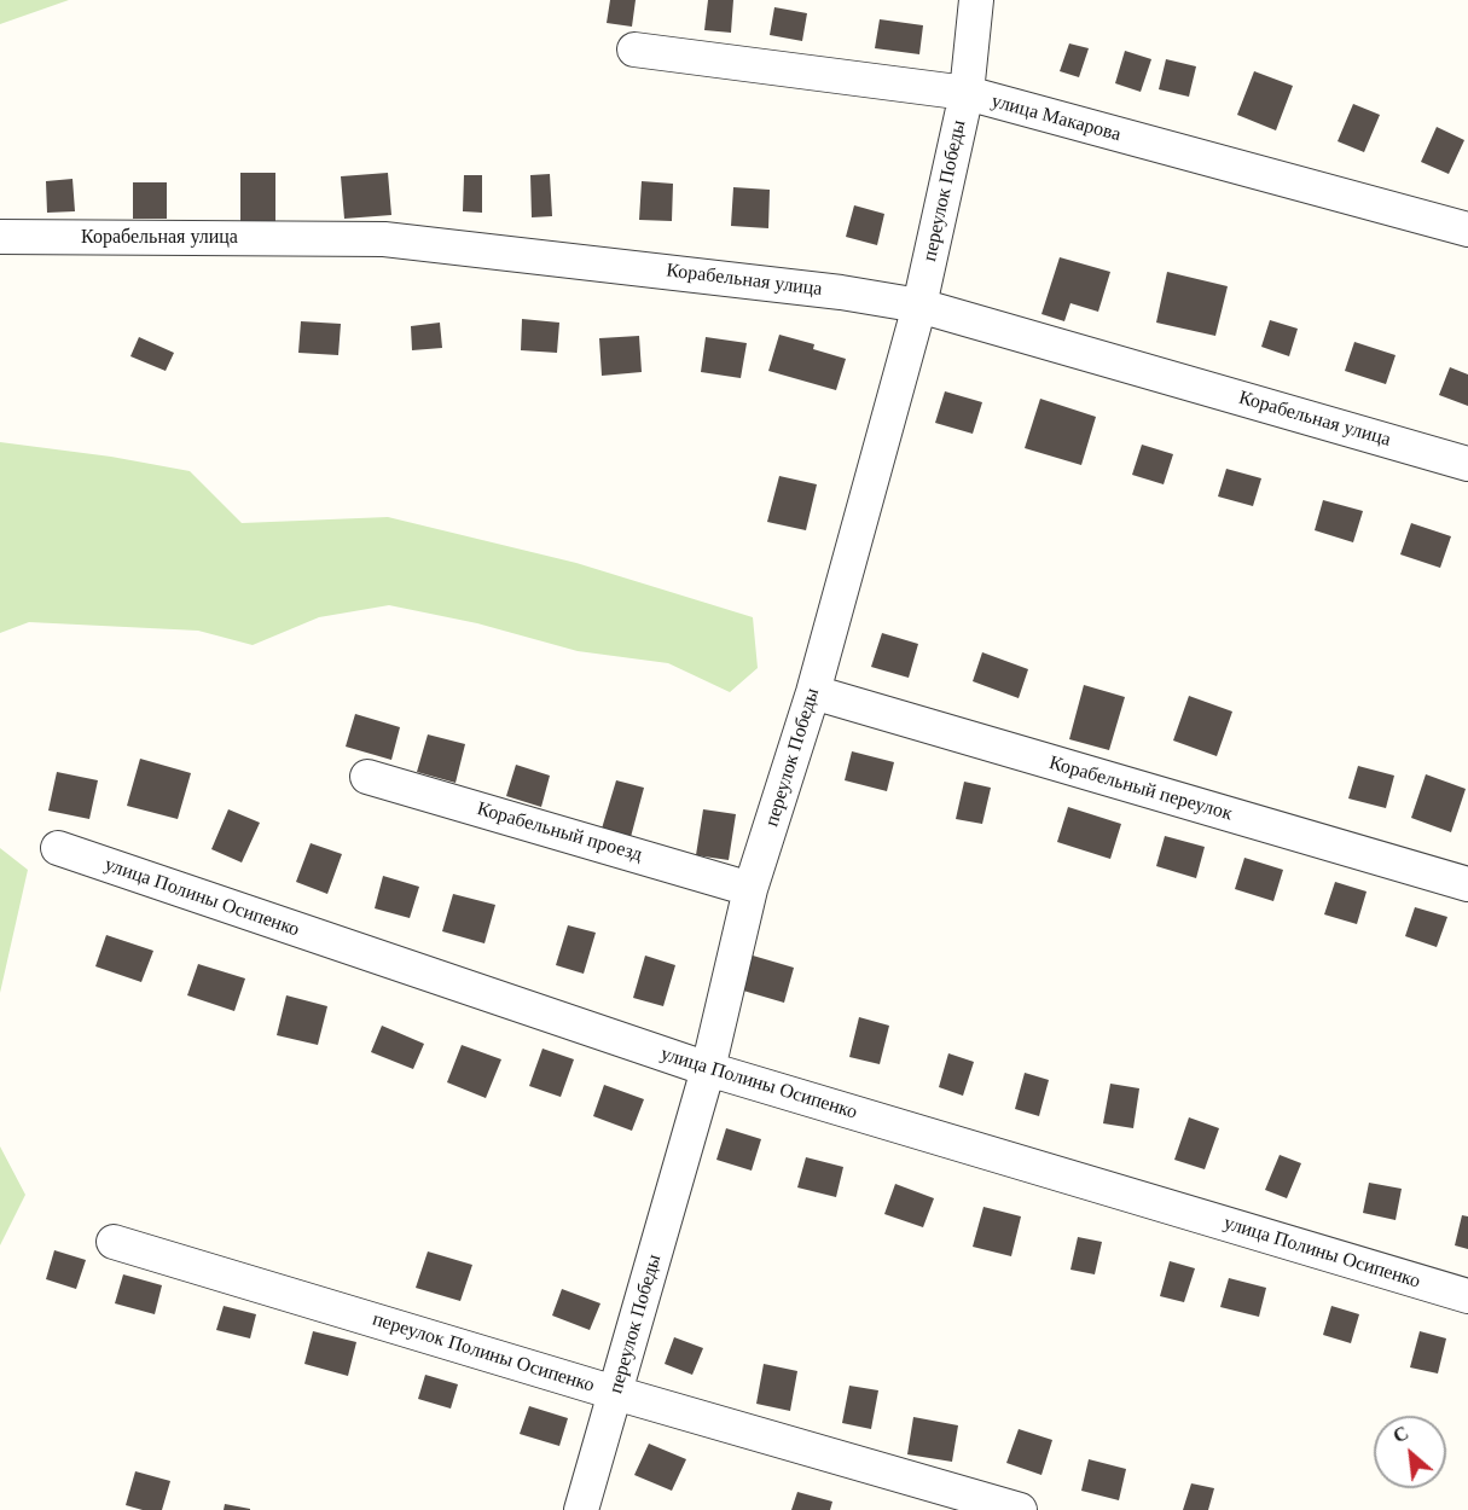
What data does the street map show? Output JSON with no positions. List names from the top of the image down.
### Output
{
  "streets": {
    "street": [
      "улица Макарова",
      "переулок Победы",
      "Корабельная улица",
      "Корабельный переулок",
      "Корабельный проезд",
      "улица Полины Осипенко",
      "переулок Полины Осипенко"
    ]
  },
  "crossings": [
    ["улица Макарова", "переулок Победы"],
    ["переулок Победы", "Корабельная улица"],
    ["переулок Победы", "Корабельный переулок"],
    ["переулок Победы", "Корабельный проезд"],
    ["переулок Победы", "улица Полины Осипенко"],
    ["переулок Победы", "переулок Полины Осипенко"]
  ],
  "north": "top left"
}
